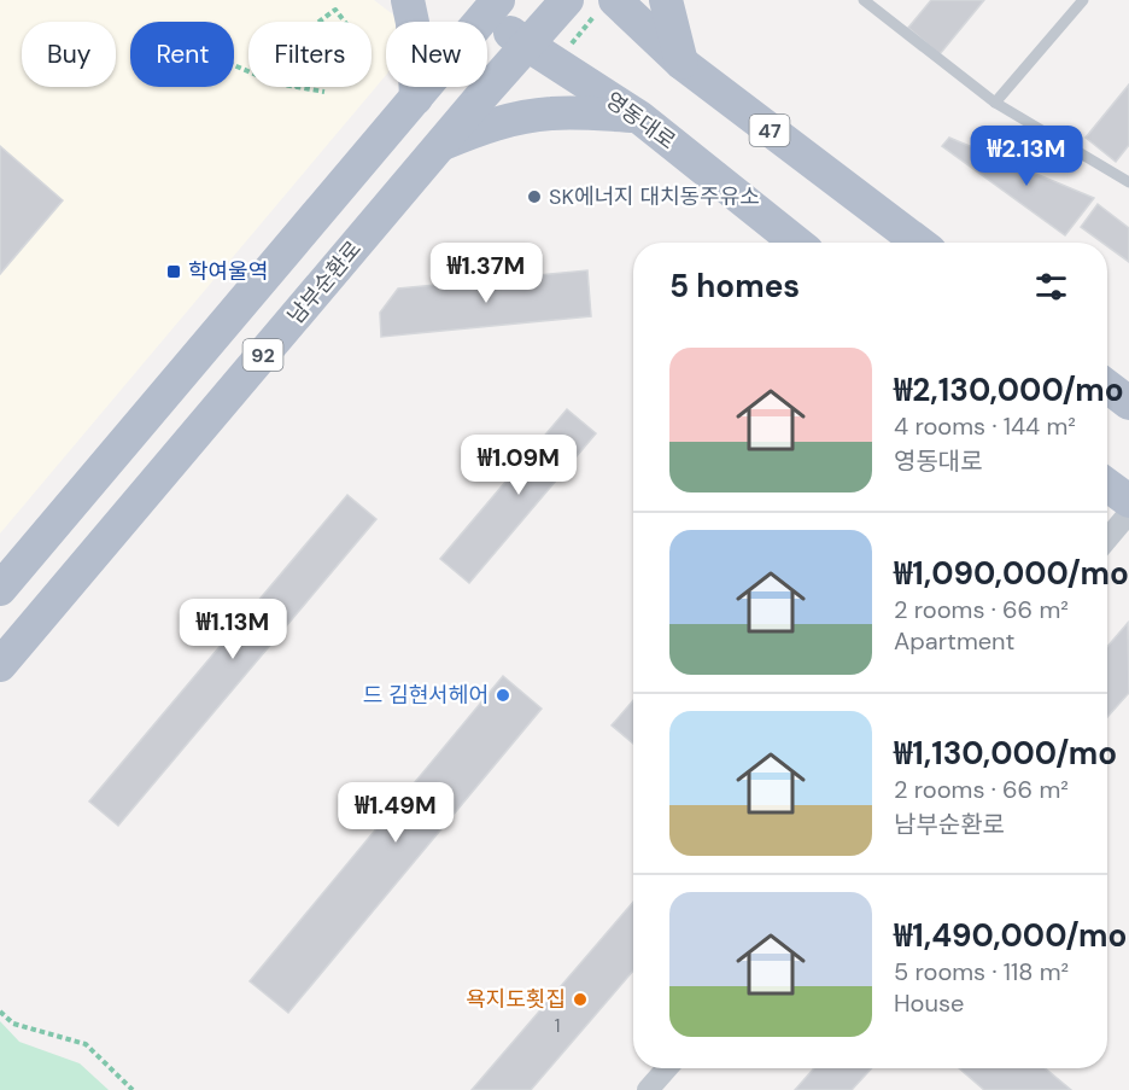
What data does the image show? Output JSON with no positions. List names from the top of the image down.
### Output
{
  "streets": {
    "main road": [
      "영동대로",
      "47",
      "남부순환로",
      "92"
    ]
  },
  "crossings": [
    ["영동대로", "남부순환로"],
    ["영동대로", "92"]
  ],
  "places": {
    "other": ["SK에너지 대치동주유소", "드 김현서헤어", "욕지도횟집"],
    "transit": ["학여울역"]
  },
  "house_numbers": ["1"],
  "page": {
    "chip": [
      "Buy",
      "Rent",
      "Filters",
      "New"
    ],
    "price": [
      "₩2.13M",
      "₩1.37M",
      "₩1.09M",
      "₩1.13M",
      "₩1.49M"
    ],
    "heading": "5 homes",
    "list": [
      {
        "name": "₩2,130,000/mo",
        "note": "4 rooms · 144 m² · 영동대로"
      },
      {
        "name": "₩1,090,000/mo",
        "note": "2 rooms · 66 m² · Apartment"
      },
      {
        "name": "₩1,130,000/mo",
        "note": "2 rooms · 66 m² · 남부순환로"
      },
      {
        "name": "₩1,490,000/mo",
        "note": "5 rooms · 118 m² · House"
      }
    ]
  }
}
